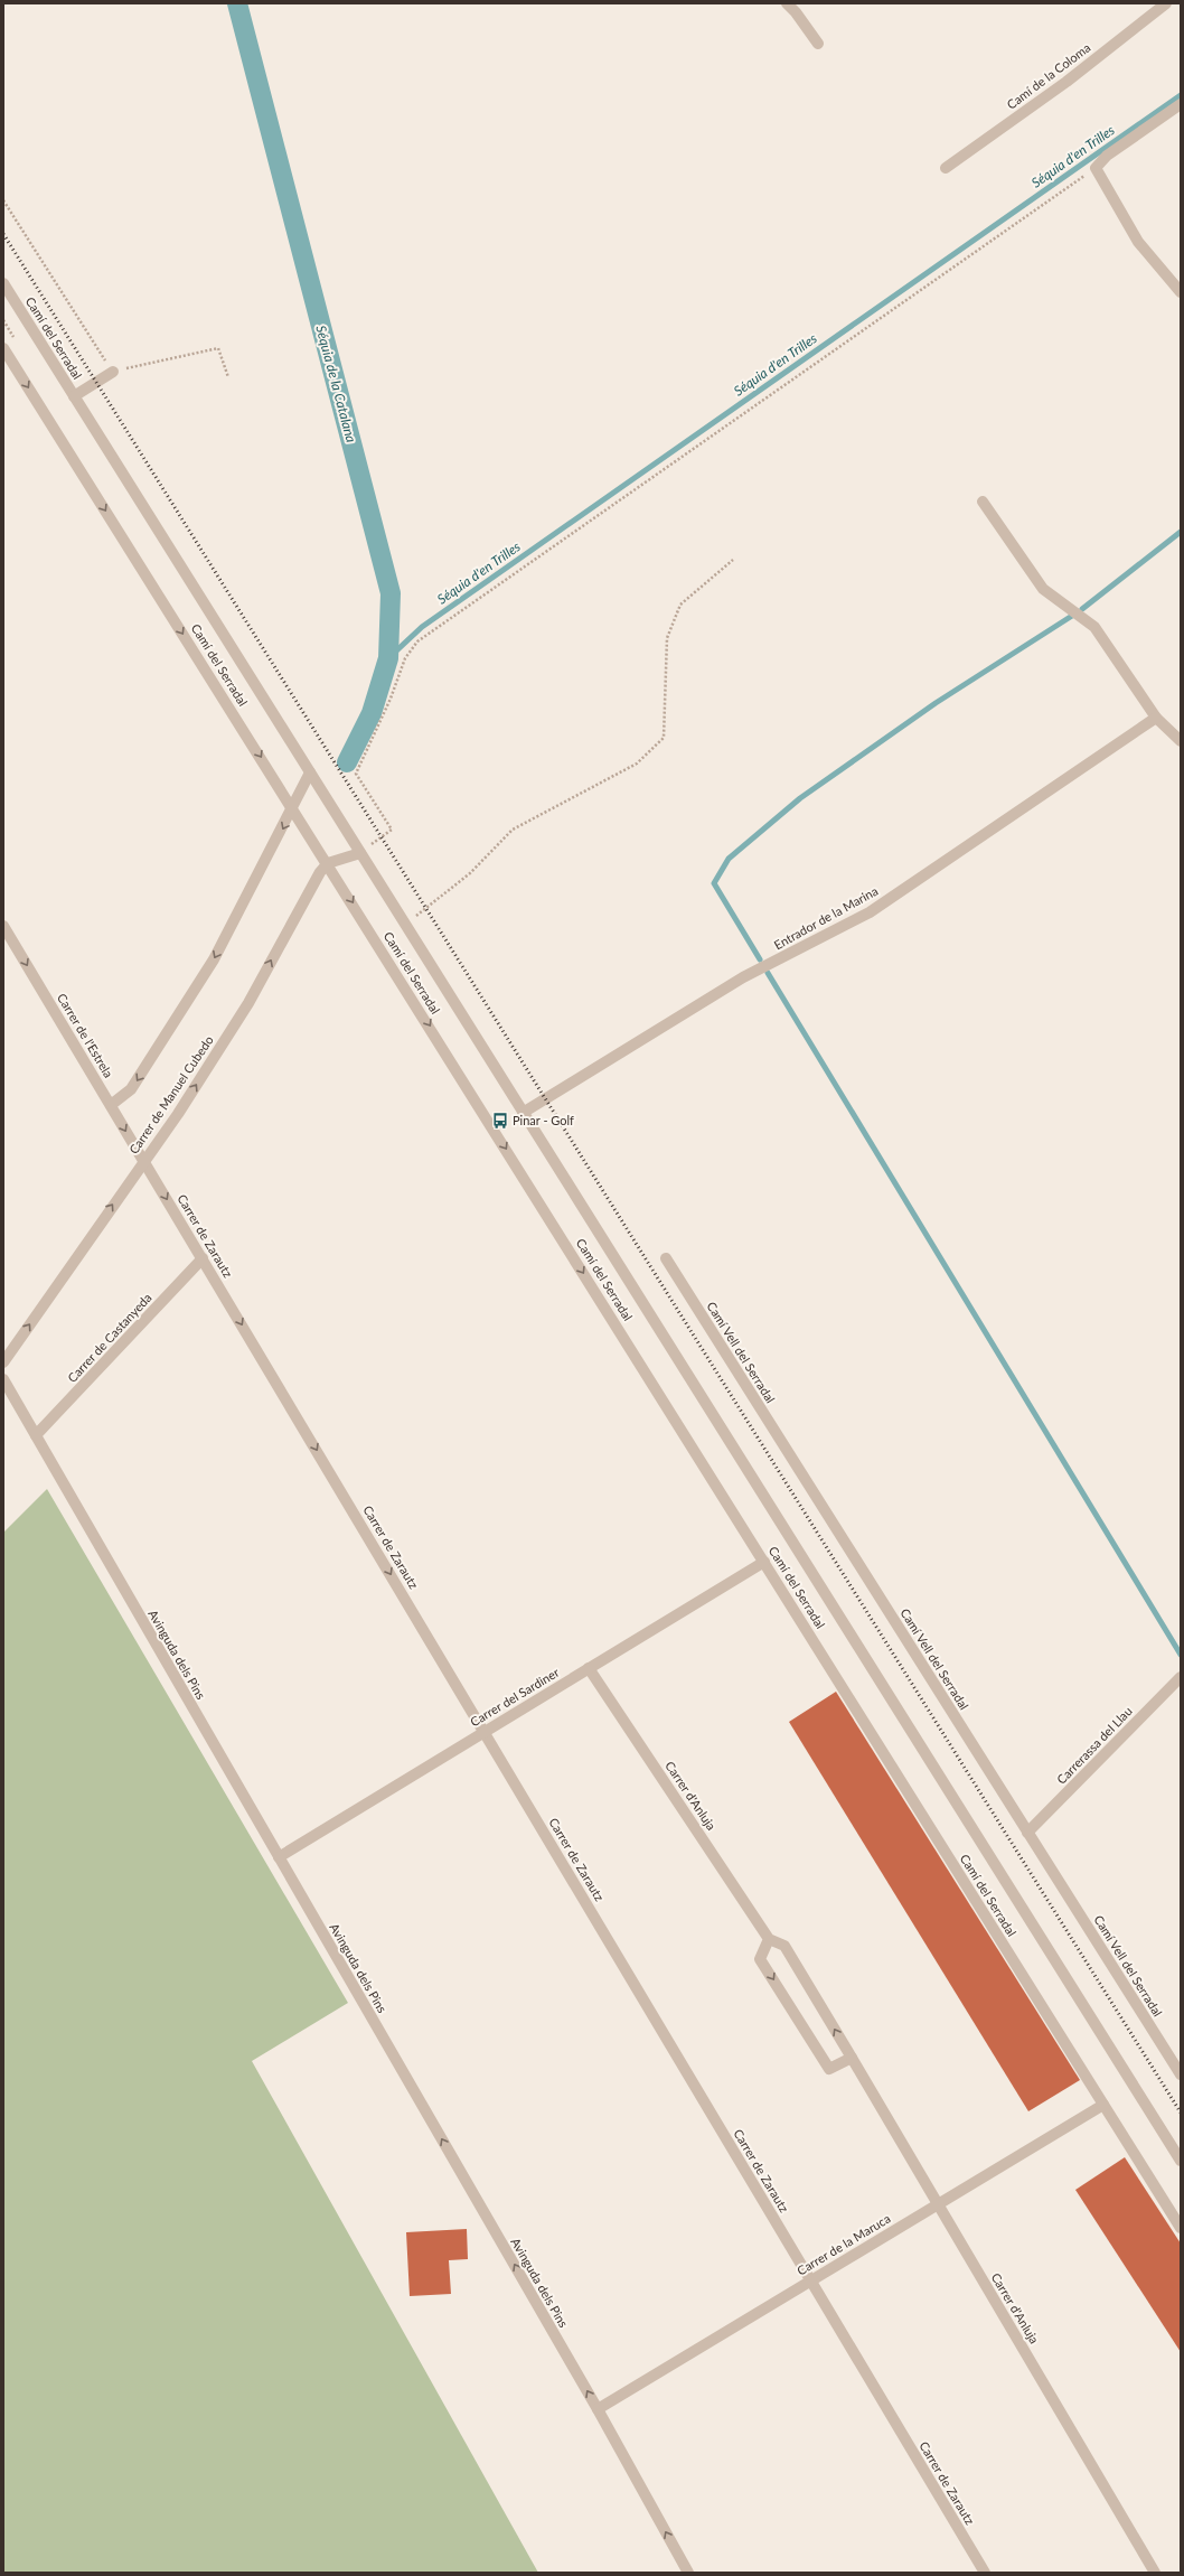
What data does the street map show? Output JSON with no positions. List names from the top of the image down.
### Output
{
  "streets": {
    "street": [
      "Camí de la Coloma",
      "Camí del Serradal",
      "Entrador de la Marina",
      "Carrer de l'Estrela",
      "Carrer de Manuel Cubedo",
      "Carrer de Zarautz",
      "Carrer de Castanyeda",
      "Camí Vell del Serradal",
      "Avinguda dels Pins",
      "Carrer del Sardiner",
      "Carrerassa del Llau",
      "Carrer d'Anluja",
      "Carrer de la Maruca"
    ]
  },
  "crossings": [
    ["Camí del Serradal", "Entrador de la Marina"],
    ["Camí del Serradal", "Carrer de Manuel Cubedo"],
    ["Camí del Serradal", "Carrer del Sardiner"],
    ["Camí del Serradal", "Carrer de la Maruca"],
    ["Carrer de l'Estrela", "Carrer de Manuel Cubedo"],
    ["Carrer de l'Estrela", "Carrer de Zarautz"],
    ["Carrer de Manuel Cubedo", "Carrer de Zarautz"],
    ["Carrer de Zarautz", "Carrer de Castanyeda"],
    ["Carrer de Zarautz", "Carrer del Sardiner"],
    ["Carrer de Zarautz", "Carrer de la Maruca"],
    ["Carrer de Castanyeda", "Avinguda dels Pins"],
    ["Camí Vell del Serradal", "Carrerassa del Llau"],
    ["Avinguda dels Pins", "Carrer del Sardiner"],
    ["Avinguda dels Pins", "Carrer de la Maruca"],
    ["Carrer del Sardiner", "Carrer d'Anluja"],
    ["Carrer d'Anluja", "Carrer de la Maruca"]
  ],
  "one_way": ["Carrer de l'Estrela", "Carrer de Zarautz", "Avinguda dels Pins"],
  "water": ["Séquia d'en Trilles", "Séquia de la Catalana"],
  "places": {
    "bus stop": ["Pinar - Golf"]
  }
}
